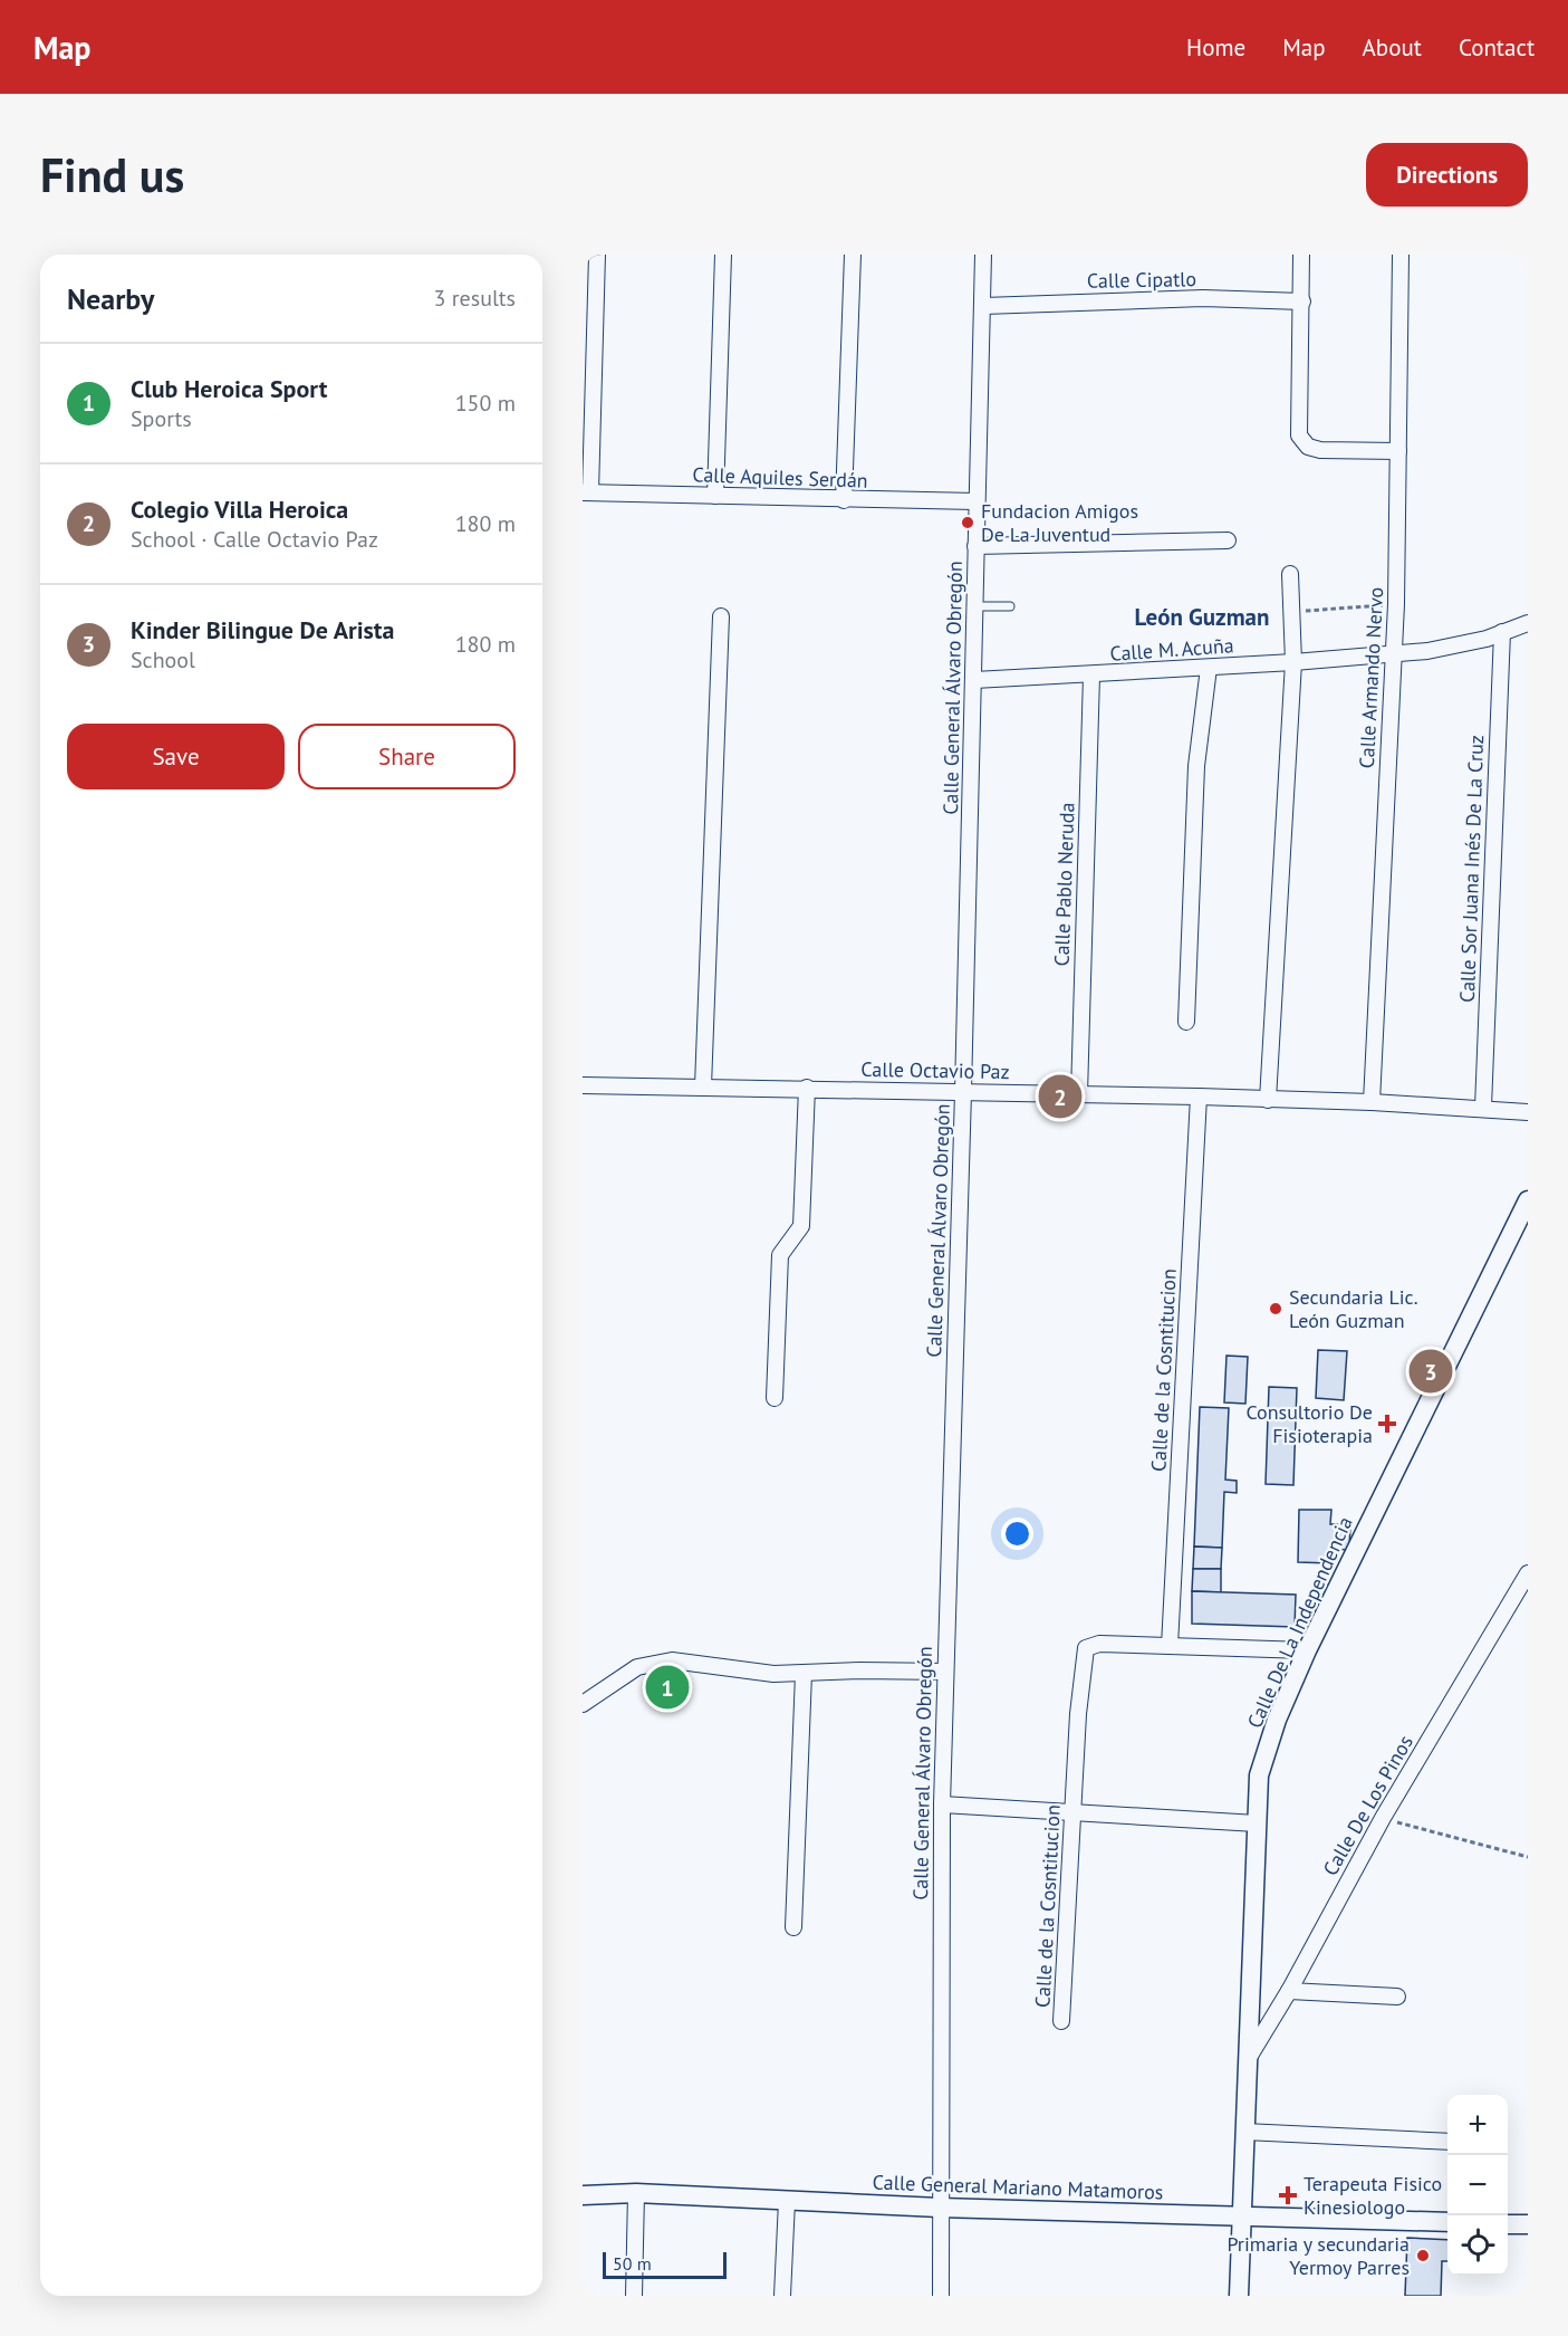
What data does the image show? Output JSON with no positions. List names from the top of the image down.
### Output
{
  "streets": {
    "street": [
      "Calle Cipatlo",
      "Calle Aquiles Serdán",
      "Calle M. Acuña",
      "Calle Armando Nervo",
      "Calle General Álvaro Obregón",
      "Calle Sor Juana Inés De La Cruz",
      "Calle Pablo Neruda",
      "Calle Octavio Paz",
      "Calle de la Cosntitucion",
      "Calle De La Independencia",
      "Calle De Los Pinos",
      "Calle General Mariano Matamoros"
    ]
  },
  "crossings": [
    ["Calle Cipatlo", "Calle General Álvaro Obregón"],
    ["Calle Aquiles Serdán", "Calle General Álvaro Obregón"],
    ["Calle M. Acuña", "Calle Armando Nervo"],
    ["Calle M. Acuña", "Calle General Álvaro Obregón"],
    ["Calle M. Acuña", "Calle Sor Juana Inés De La Cruz"],
    ["Calle M. Acuña", "Calle Pablo Neruda"],
    ["Calle Armando Nervo", "Calle Octavio Paz"],
    ["Calle General Álvaro Obregón", "Calle Octavio Paz"],
    ["Calle General Álvaro Obregón", "Calle General Mariano Matamoros"],
    ["Calle Sor Juana Inés De La Cruz", "Calle Octavio Paz"],
    ["Calle Pablo Neruda", "Calle Octavio Paz"],
    ["Calle Octavio Paz", "Calle de la Cosntitucion"],
    ["Calle De La Independencia", "Calle De Los Pinos"],
    ["Calle De La Independencia", "Calle General Mariano Matamoros"]
  ],
  "districts": ["León Guzman"],
  "places": {
    "other": ["Fundacion Amigos De La Juventud", "Secundaria Lic. León Guzman", "Primaria y secundaria Yermoy Parres"],
    "health": ["Consultorio De Fisioterapia", "Terapeuta Fisico Kinesiologo"]
  },
  "scale_bar": "50 m",
  "page": {
    "header": "Map",
    "nav": [
      "Home",
      "Map",
      "About",
      "Contact"
    ],
    "buttons": [
      "Directions",
      ["Save", "Share"]
    ],
    "title": "Find us",
    "heading": ["Nearby", "3 results"],
    "list": [
      {
        "mark": "1",
        "name": "Club Heroica Sport",
        "note": "Sports",
        "value": "150 m"
      },
      {
        "mark": "2",
        "name": "Colegio Villa Heroica",
        "note": "School · Calle Octavio Paz",
        "value": "180 m"
      },
      {
        "mark": "3",
        "name": "Kinder Bilingue De Arista",
        "note": "School",
        "value": "180 m"
      }
    ],
    "pins": ["2", "3", "1"],
    "map_buttons": ["+", "−"],
    "scale": "50 m"
  }
}
